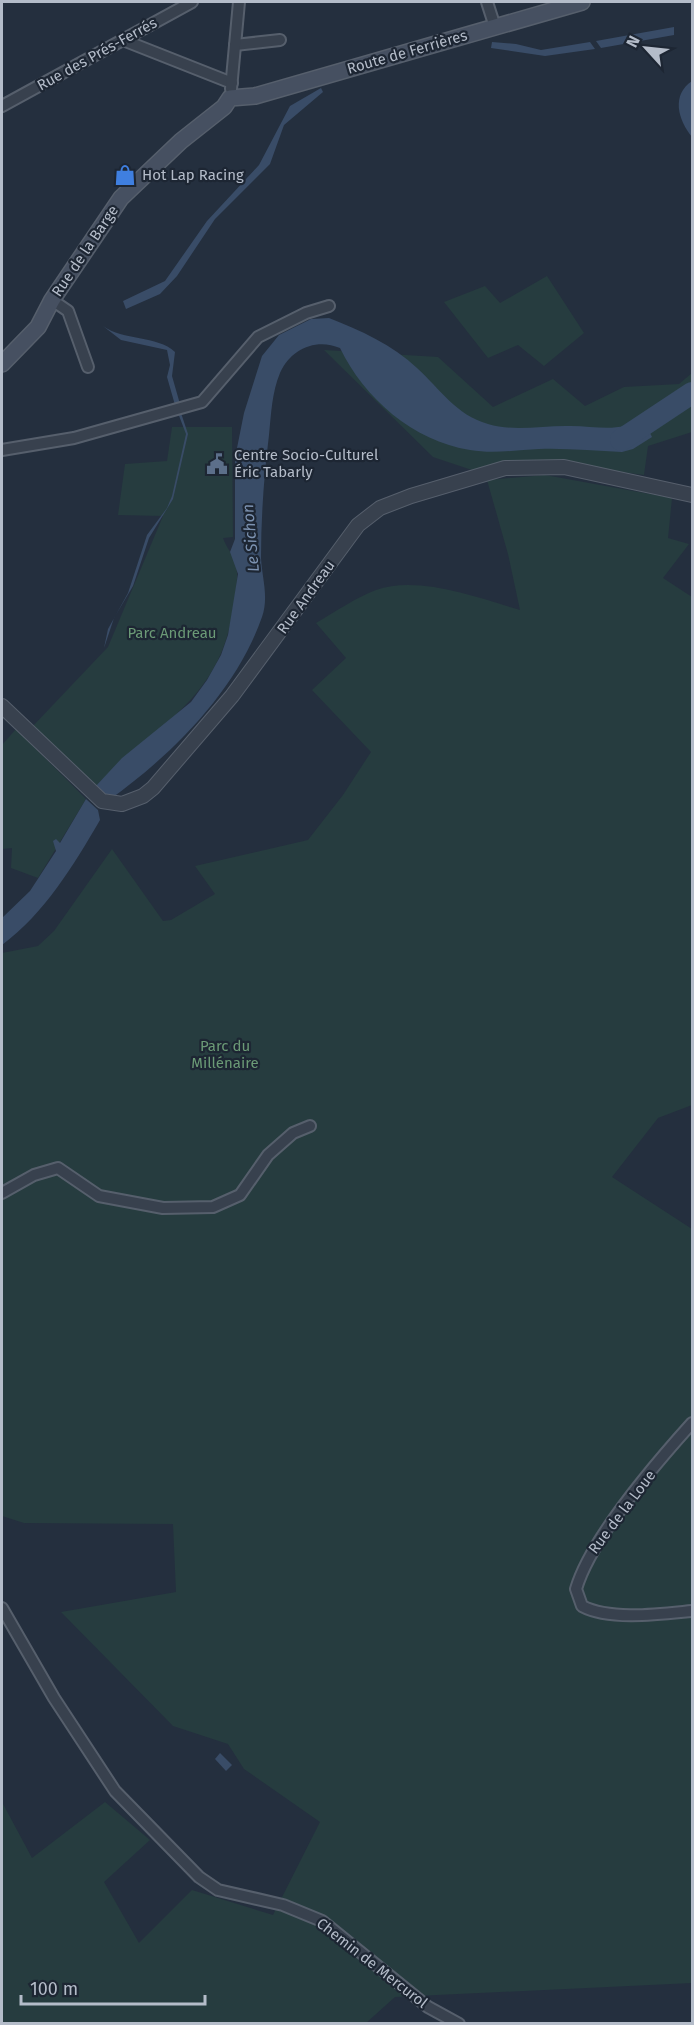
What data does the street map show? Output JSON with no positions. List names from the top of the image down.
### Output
{
  "streets": {
    "main road": ["Route de Ferrières", "Rue de la Barge"],
    "street": [
      "Rue des Prés-Ferrés",
      "Rue Andreau",
      "Rue de la Loue",
      "Chemin de Mercurol"
    ]
  },
  "crossings": [
    ["Route de Ferrières", "Rue de la Barge"]
  ],
  "water": ["Le Sichon"],
  "parks": ["Parc Andreau", "Parc du Millénaire"],
  "places": {
    "shop": ["Hot Lap Racing"],
    "public building": ["Centre Socio-Culturel Éric Tabarly"]
  },
  "scale_bar": "100 m",
  "north": "top left"
}
